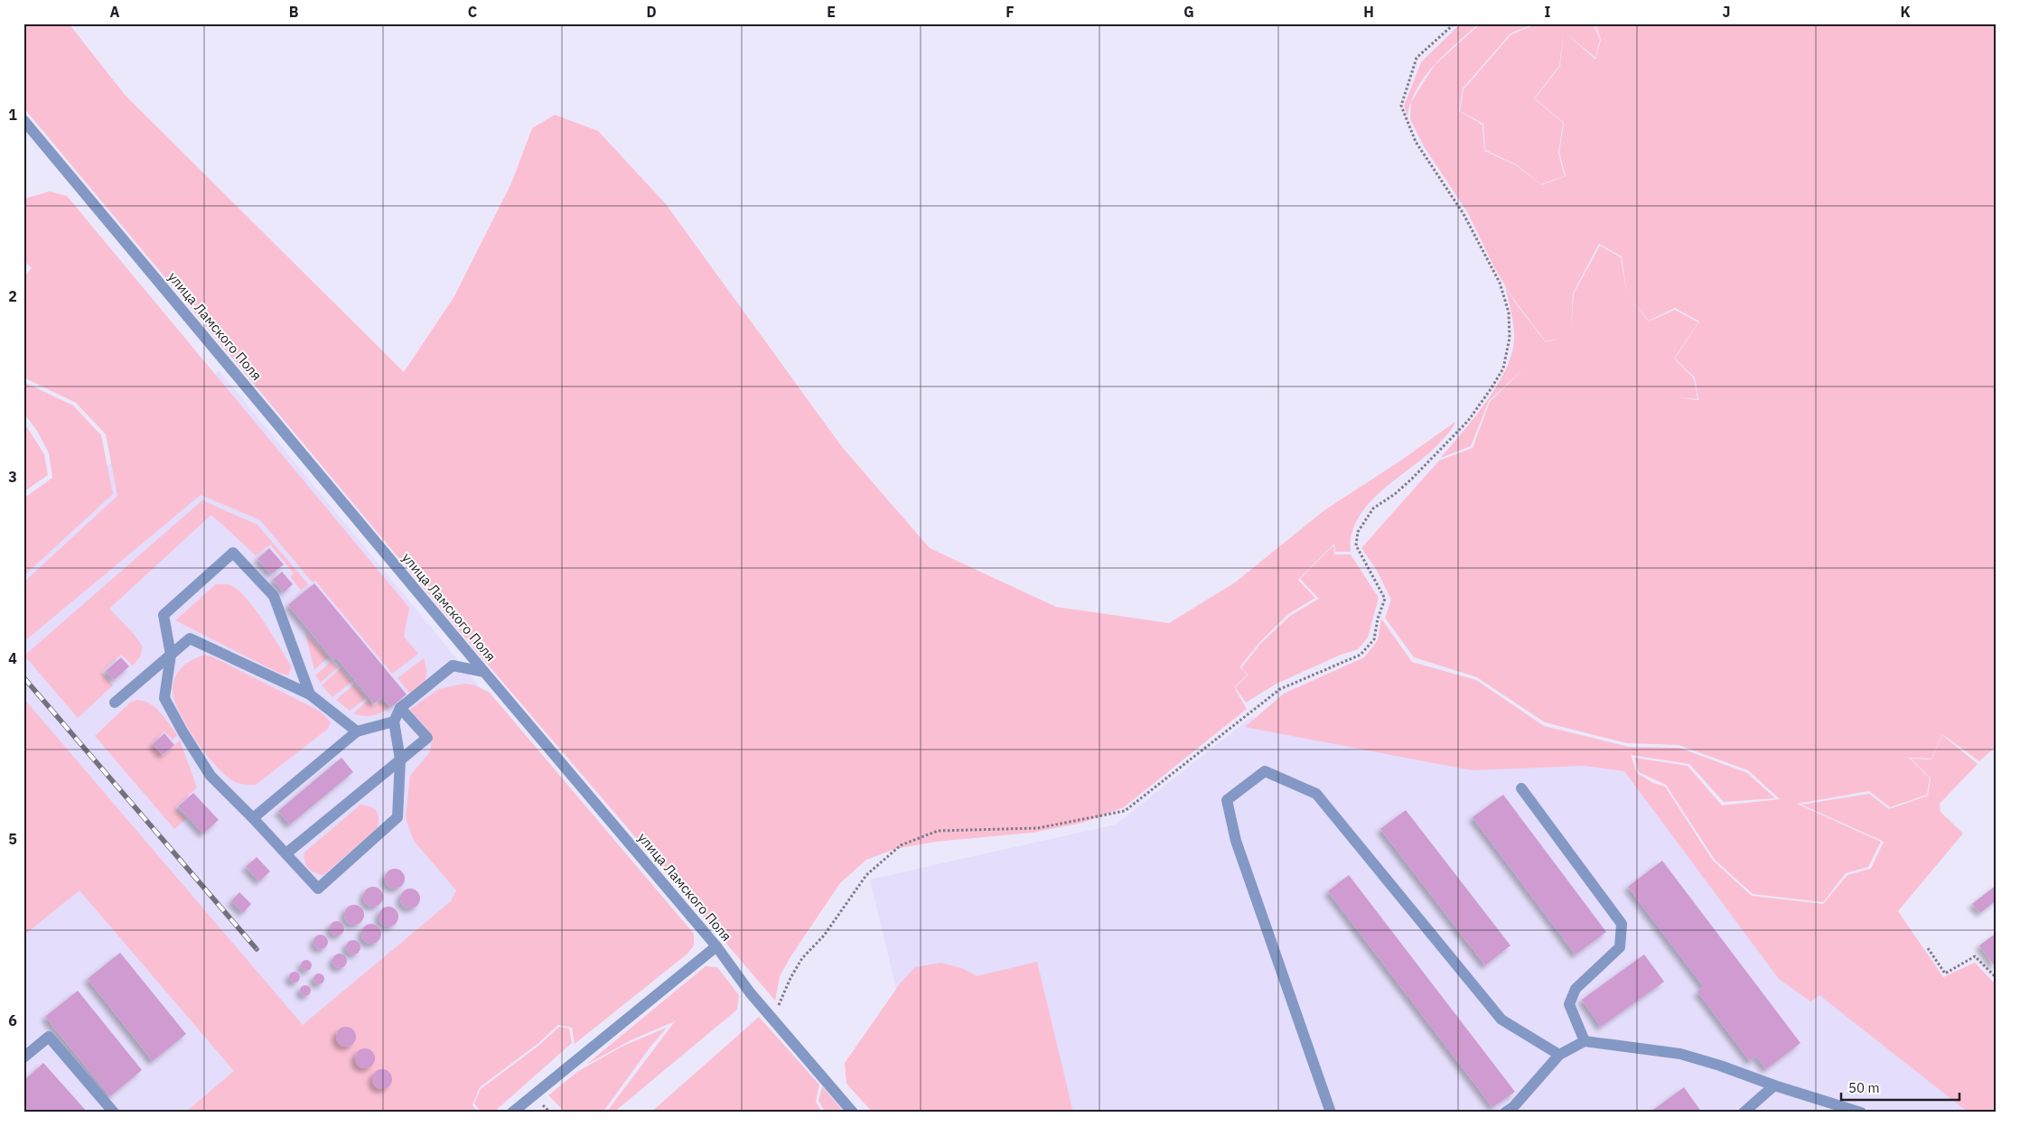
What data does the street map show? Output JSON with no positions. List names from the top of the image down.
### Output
{
  "streets": {
    "street": ["улица Ламского Поля"]
  },
  "scale_bar": "50 m",
  "grid": {
    "columns": [
      "A",
      "B",
      "C",
      "D",
      "E",
      "F",
      "G",
      "H",
      "I",
      "J",
      "K"
    ],
    "rows": [
      "1",
      "2",
      "3",
      "4",
      "5",
      "6"
    ]
  }
}
